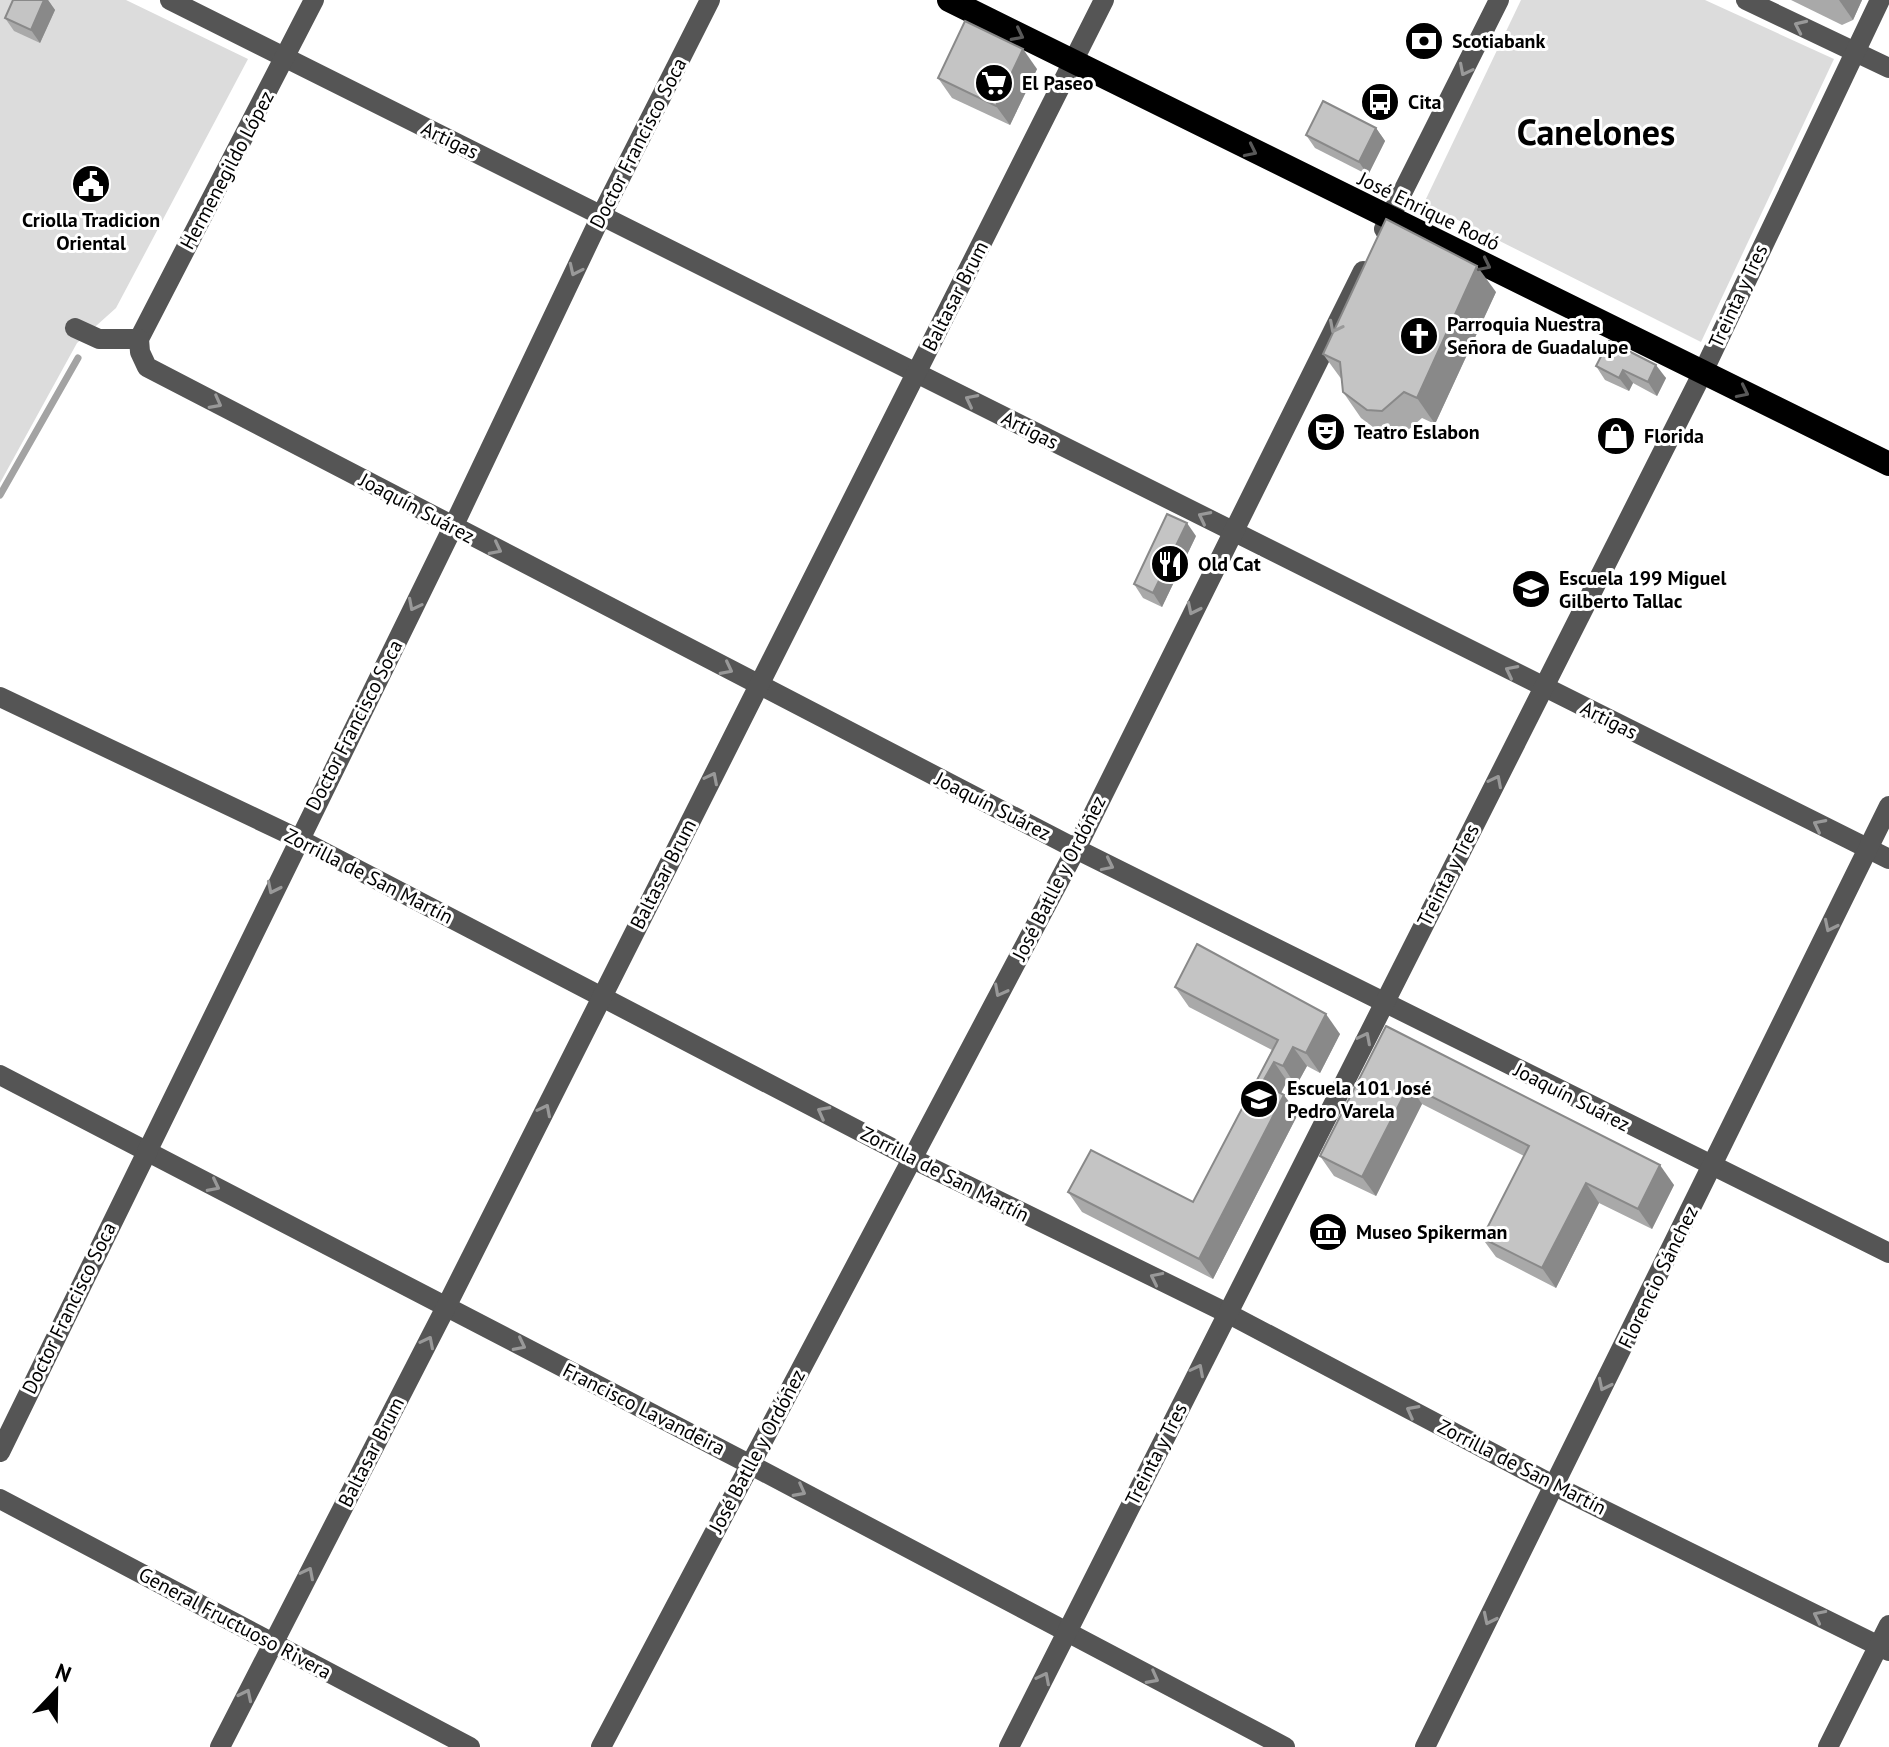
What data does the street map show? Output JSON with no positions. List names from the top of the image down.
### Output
{
  "streets": {
    "highway": ["José Enrique Rodó"],
    "street": [
      "Artigas",
      "Doctor Francisco Soca",
      "Hermenegildo López",
      "Baltasar Brum",
      "Treinta y Tres",
      "Joaquín Suárez",
      "Zorrilla de San Martín",
      "José Batlle y Ordóñez",
      "Florencio Sánchez",
      "Francisco Lavandeira",
      "General Fructuoso Rivera"
    ]
  },
  "crossings": [
    ["Artigas", "Doctor Francisco Soca"],
    ["Artigas", "Hermenegildo López"],
    ["Artigas", "Baltasar Brum"],
    ["Artigas", "Treinta y Tres"],
    ["Artigas", "José Batlle y Ordóñez"],
    ["Artigas", "Florencio Sánchez"],
    ["Doctor Francisco Soca", "Joaquín Suárez"],
    ["Doctor Francisco Soca", "Zorrilla de San Martín"],
    ["Doctor Francisco Soca", "Francisco Lavandeira"],
    ["Hermenegildo López", "Joaquín Suárez"],
    ["José Enrique Rodó", "Baltasar Brum"],
    ["José Enrique Rodó", "Treinta y Tres"],
    ["José Enrique Rodó", "José Batlle y Ordóñez"],
    ["Baltasar Brum", "Joaquín Suárez"],
    ["Baltasar Brum", "Zorrilla de San Martín"],
    ["Baltasar Brum", "Francisco Lavandeira"],
    ["Baltasar Brum", "General Fructuoso Rivera"],
    ["Treinta y Tres", "Joaquín Suárez"],
    ["Treinta y Tres", "Zorrilla de San Martín"],
    ["Treinta y Tres", "Francisco Lavandeira"],
    ["Joaquín Suárez", "José Batlle y Ordóñez"],
    ["Joaquín Suárez", "Florencio Sánchez"],
    ["Zorrilla de San Martín", "José Batlle y Ordóñez"],
    ["Zorrilla de San Martín", "Florencio Sánchez"],
    ["José Batlle y Ordóñez", "Francisco Lavandeira"]
  ],
  "one_way": [
    "Artigas",
    "Doctor Francisco Soca",
    "José Enrique Rodó",
    "Baltasar Brum",
    "Treinta y Tres",
    "Joaquín Suárez",
    "Zorrilla de San Martín",
    "José Batlle y Ordóñez",
    "Florencio Sánchez",
    "Francisco Lavandeira"
  ],
  "districts": ["Canelones"],
  "places": {
    "bank": ["Scotiabank"],
    "supermarket": ["El Paseo"],
    "bus stop": ["Cita"],
    "public building": ["Criolla Tradicion Oriental"],
    "church": ["Parroquia Nuestra Señora de Guadalupe"],
    "theatre": ["Teatro Eslabon"],
    "shop": ["Florida"],
    "restaurant": ["Old Cat"],
    "school or university": ["Escuela 199 Miguel Gilberto Tallac", "Escuela 101 José Pedro Varela"],
    "museum": ["Museo Spikerman"]
  },
  "north": "top"
}
